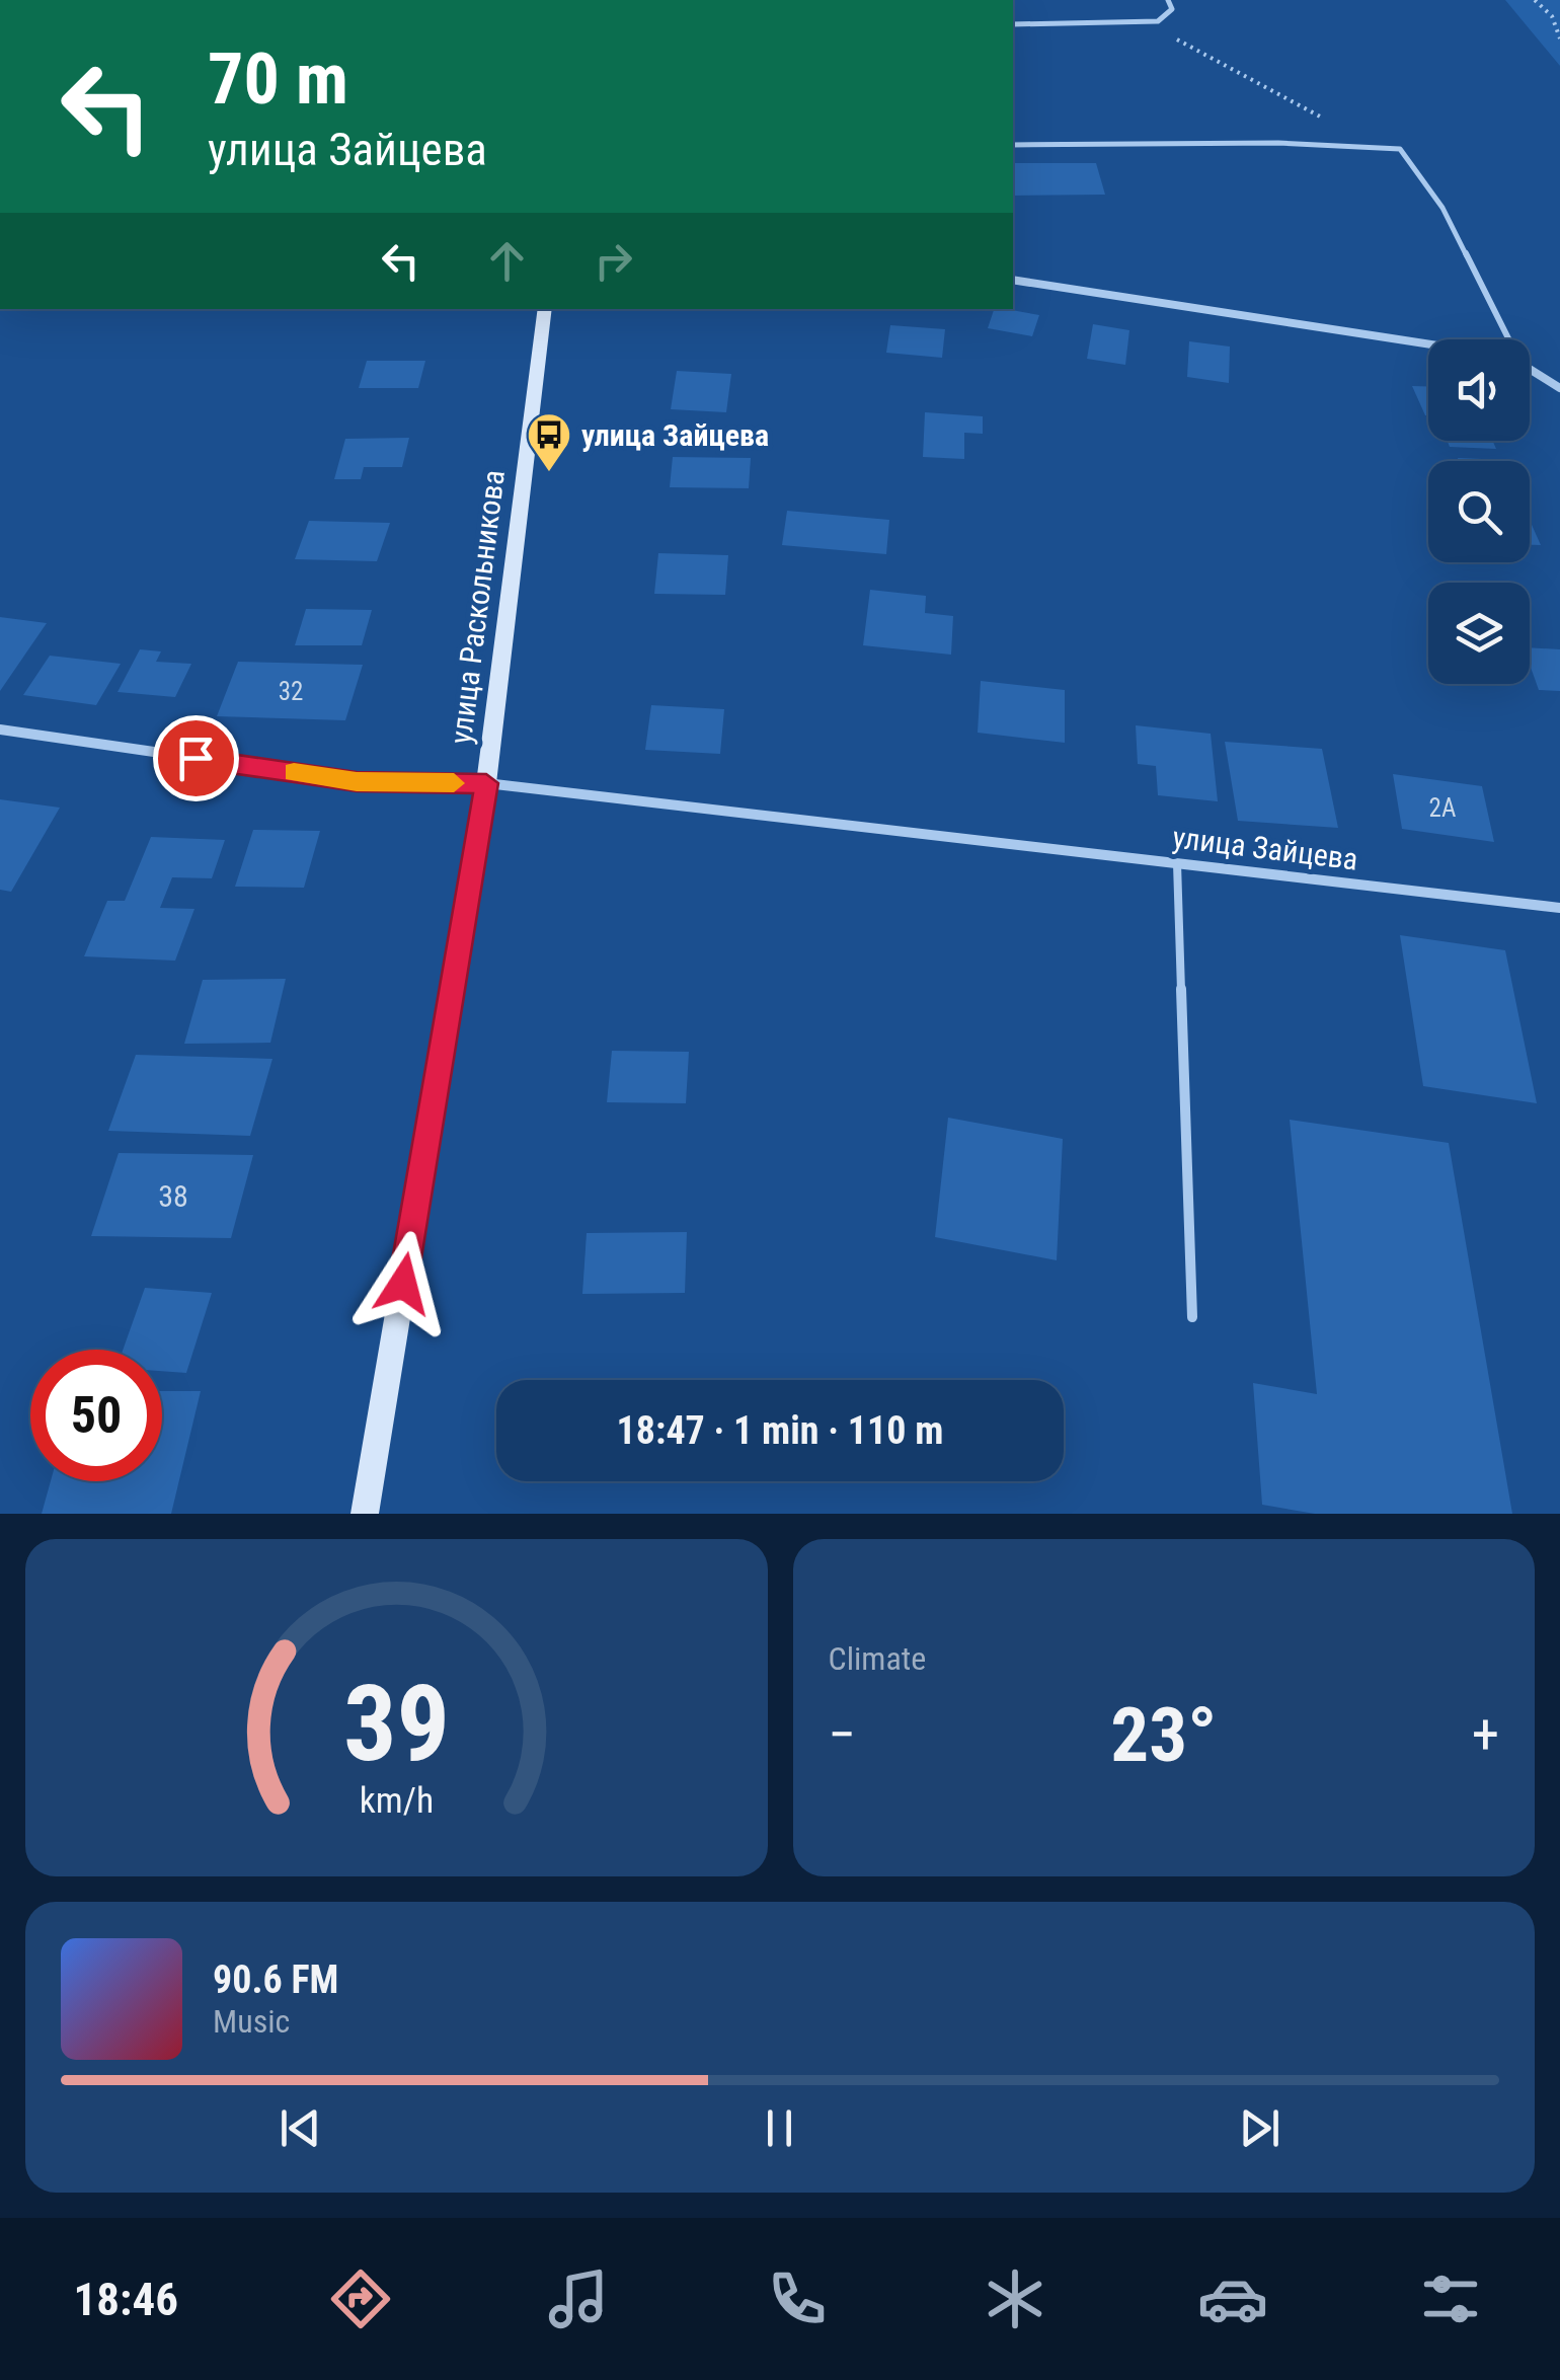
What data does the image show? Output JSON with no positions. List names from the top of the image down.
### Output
{
  "streets": {
    "main road": ["улица Раскольникова"],
    "street": ["улица Зайцева"]
  },
  "crossings": [
    ["улица Раскольникова", "улица Зайцева"]
  ],
  "places": {
    "bus stop": ["улица Зайцева"]
  },
  "house_numbers": ["32", "2А", "38"],
  "page": {
    "turn": ["70 m", "улица Зайцева"],
    "limit": "50",
    "trip": "18:47 · 1 min · 110 m",
    "tile": "Climate",
    "heat": ["−", "23°", "+"],
    "song": ["90.6 FM", "Music"],
    "tabs": "18:46",
    "gauge": ["39", "km/h"]
  }
}
